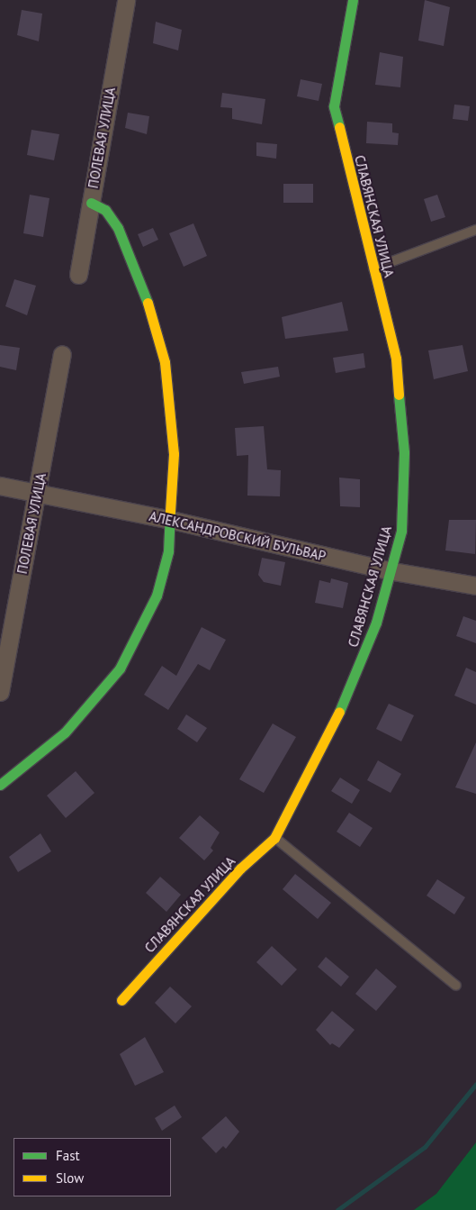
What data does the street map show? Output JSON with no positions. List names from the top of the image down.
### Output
{
  "streets": {
    "street": ["ПОЛЕВАЯ УЛИЦА", "СЛАВЯНСКАЯ УЛИЦА", "АЛЕКСАНДРОВСКИЙ БУЛЬВАР"]
  },
  "crossings": [
    ["ПОЛЕВАЯ УЛИЦА", "АЛЕКСАНДРОВСКИЙ БУЛЬВАР"],
    ["СЛАВЯНСКАЯ УЛИЦА", "АЛЕКСАНДРОВСКИЙ БУЛЬВАР"]
  ],
  "legend": ["Fast", "Slow"]
}
